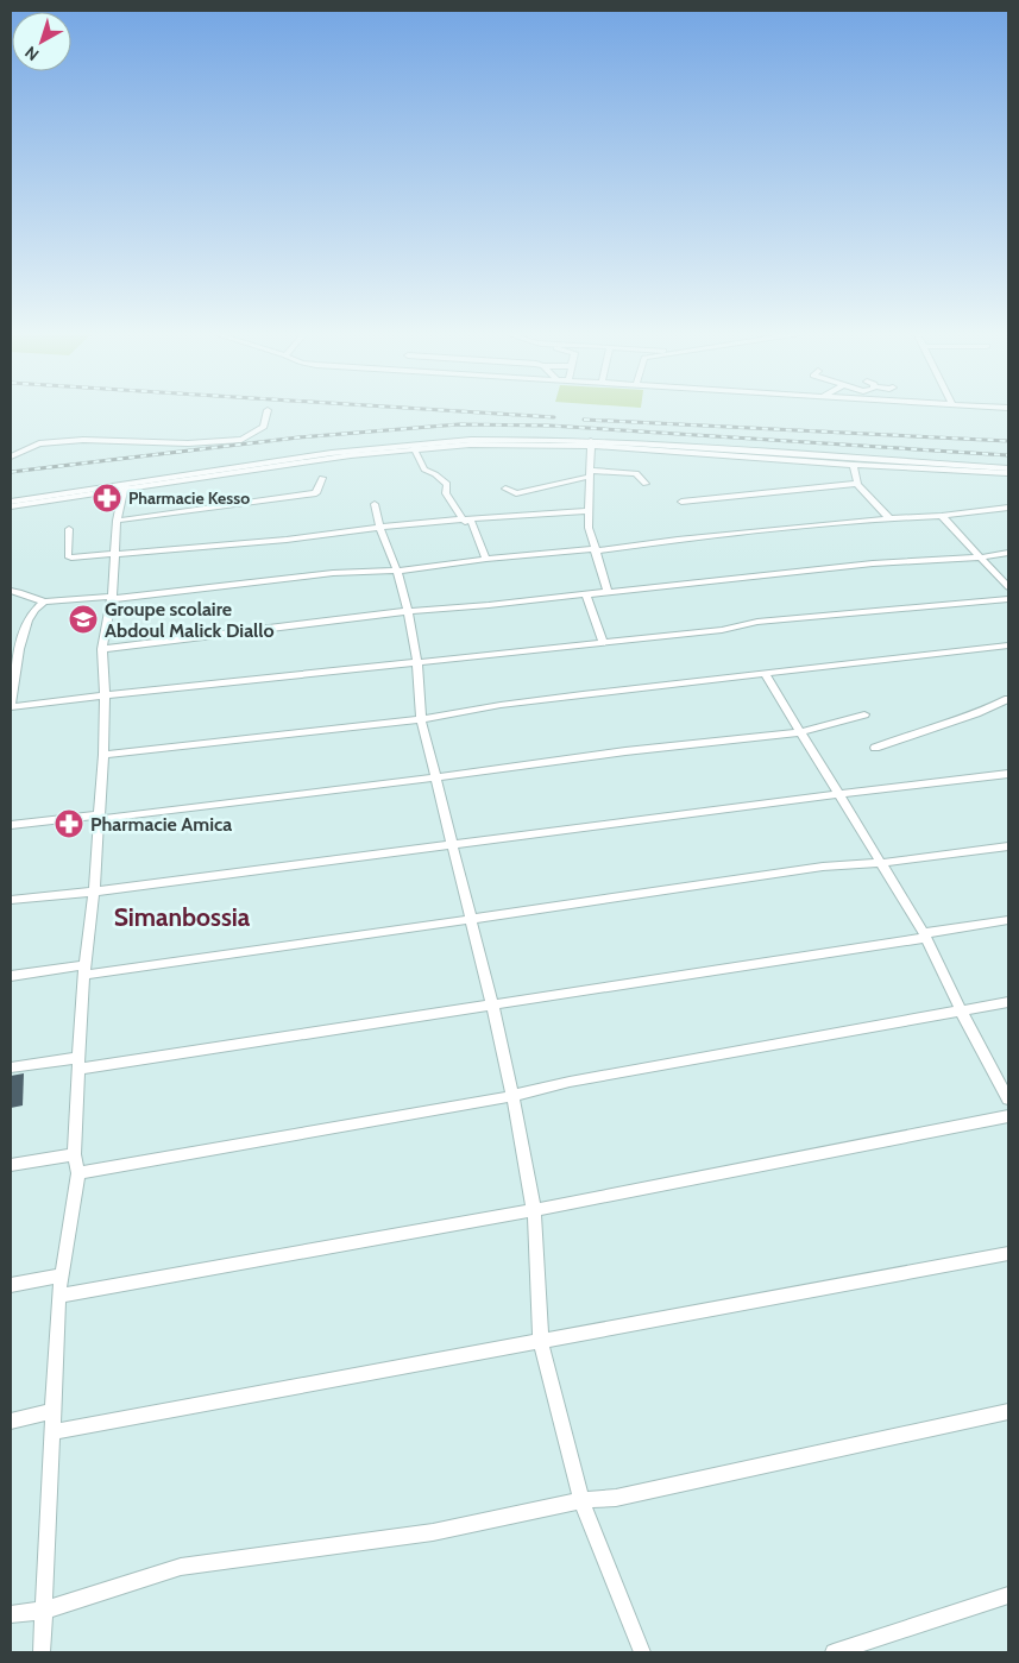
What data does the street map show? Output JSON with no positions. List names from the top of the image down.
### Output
{
  "districts": ["Simanbossia"],
  "places": {
    "pharmacy": ["Pharmacie Kesso", "Pharmacie Amica"],
    "school or university": ["Groupe scolaire Abdoul Malick Diallo"]
  },
  "north": "bottom left"
}
